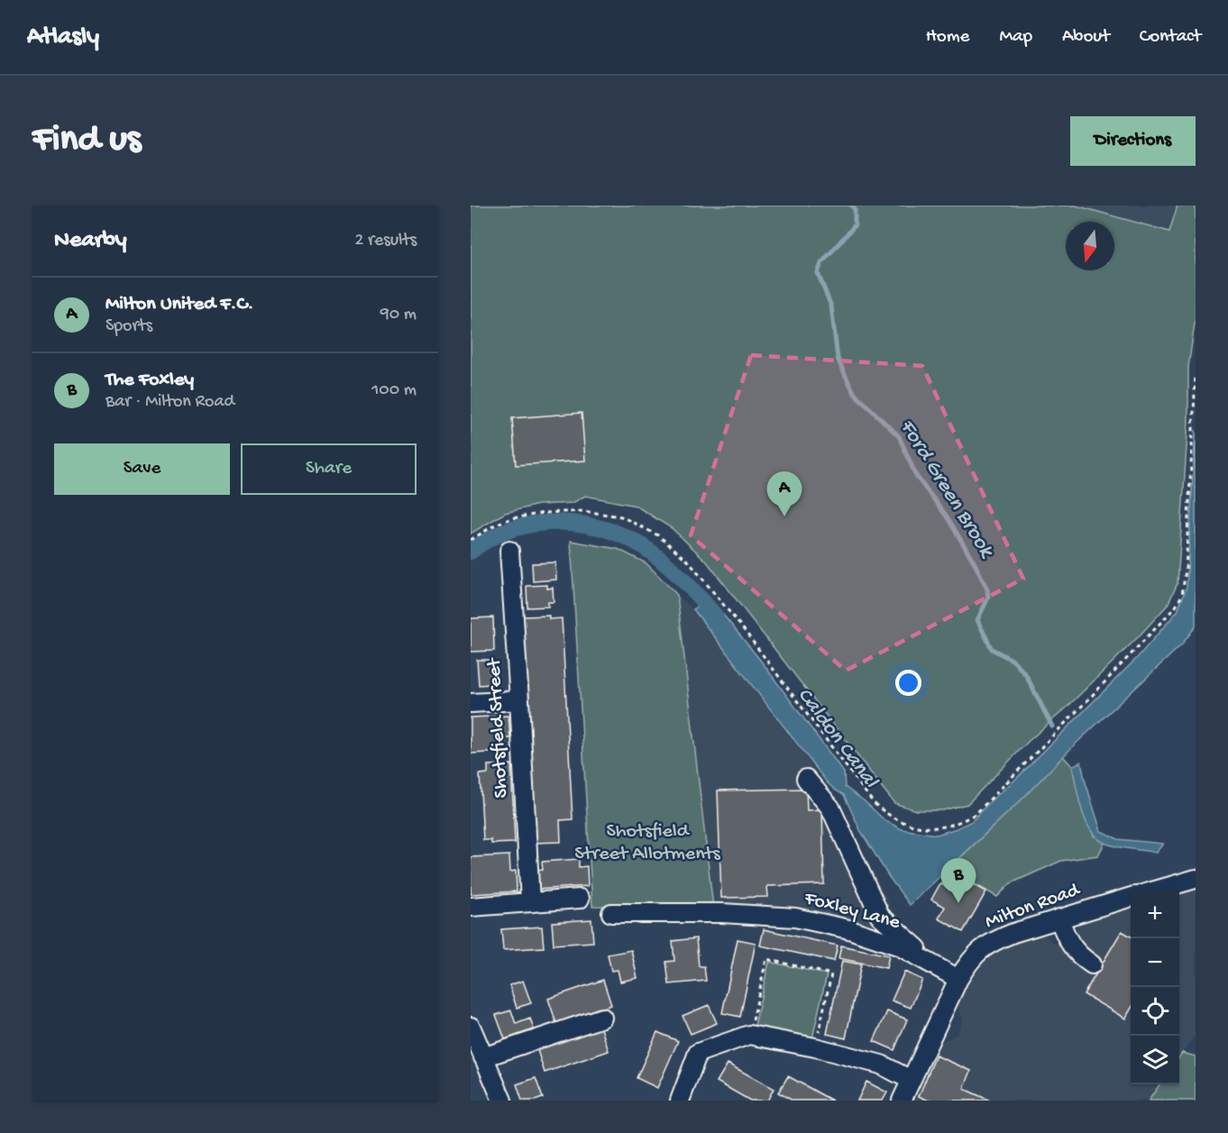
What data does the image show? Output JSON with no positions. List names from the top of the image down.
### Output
{
  "streets": {
    "street": ["Shotsfield Street", "Milton Road", "Foxley Lane"]
  },
  "crossings": [
    ["Milton Road", "Foxley Lane"]
  ],
  "water": ["Ford Green Brook", "Caldon Canal"],
  "parks": ["Shotsfield Street Allotments"],
  "north": "bottom",
  "page": {
    "header": "Atlasly",
    "nav": [
      "Home",
      "Map",
      "About",
      "Contact"
    ],
    "buttons": [
      "Directions",
      ["Save", "Share"]
    ],
    "title": "Find us",
    "heading": ["Nearby", "2 results"],
    "list": [
      {
        "mark": "A",
        "name": "Milton United F.C.",
        "note": "Sports",
        "value": "90 m"
      },
      {
        "mark": "B",
        "name": "The Foxley",
        "note": "Bar · Milton Road",
        "value": "100 m"
      }
    ],
    "pins": ["A", "B"],
    "map_buttons": ["+", "−"]
  }
}
